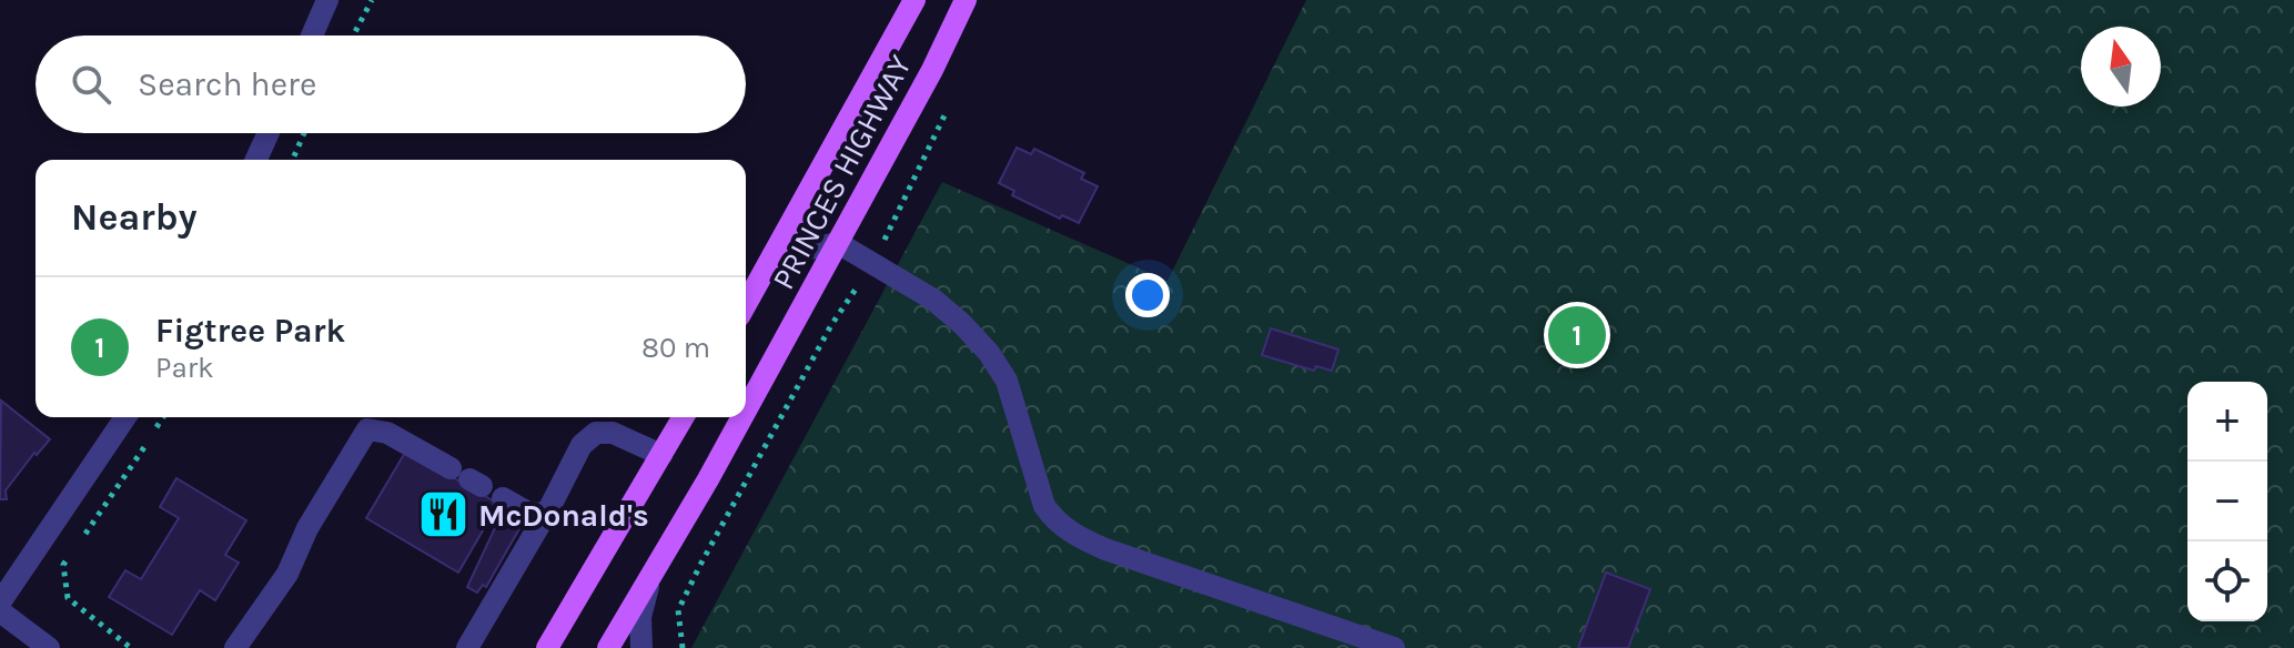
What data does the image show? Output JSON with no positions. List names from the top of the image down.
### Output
{
  "streets": {
    "main road": ["PRINCES HIGHWAY"]
  },
  "places": {
    "restaurant": ["McDonald's"]
  },
  "north": "top",
  "page": {
    "search": "Search here",
    "heading": "Nearby",
    "list": [
      {
        "mark": "1",
        "name": "Figtree Park",
        "note": "Park",
        "value": "80 m"
      }
    ],
    "pins": "1",
    "map_buttons": ["+", "−"]
  }
}
